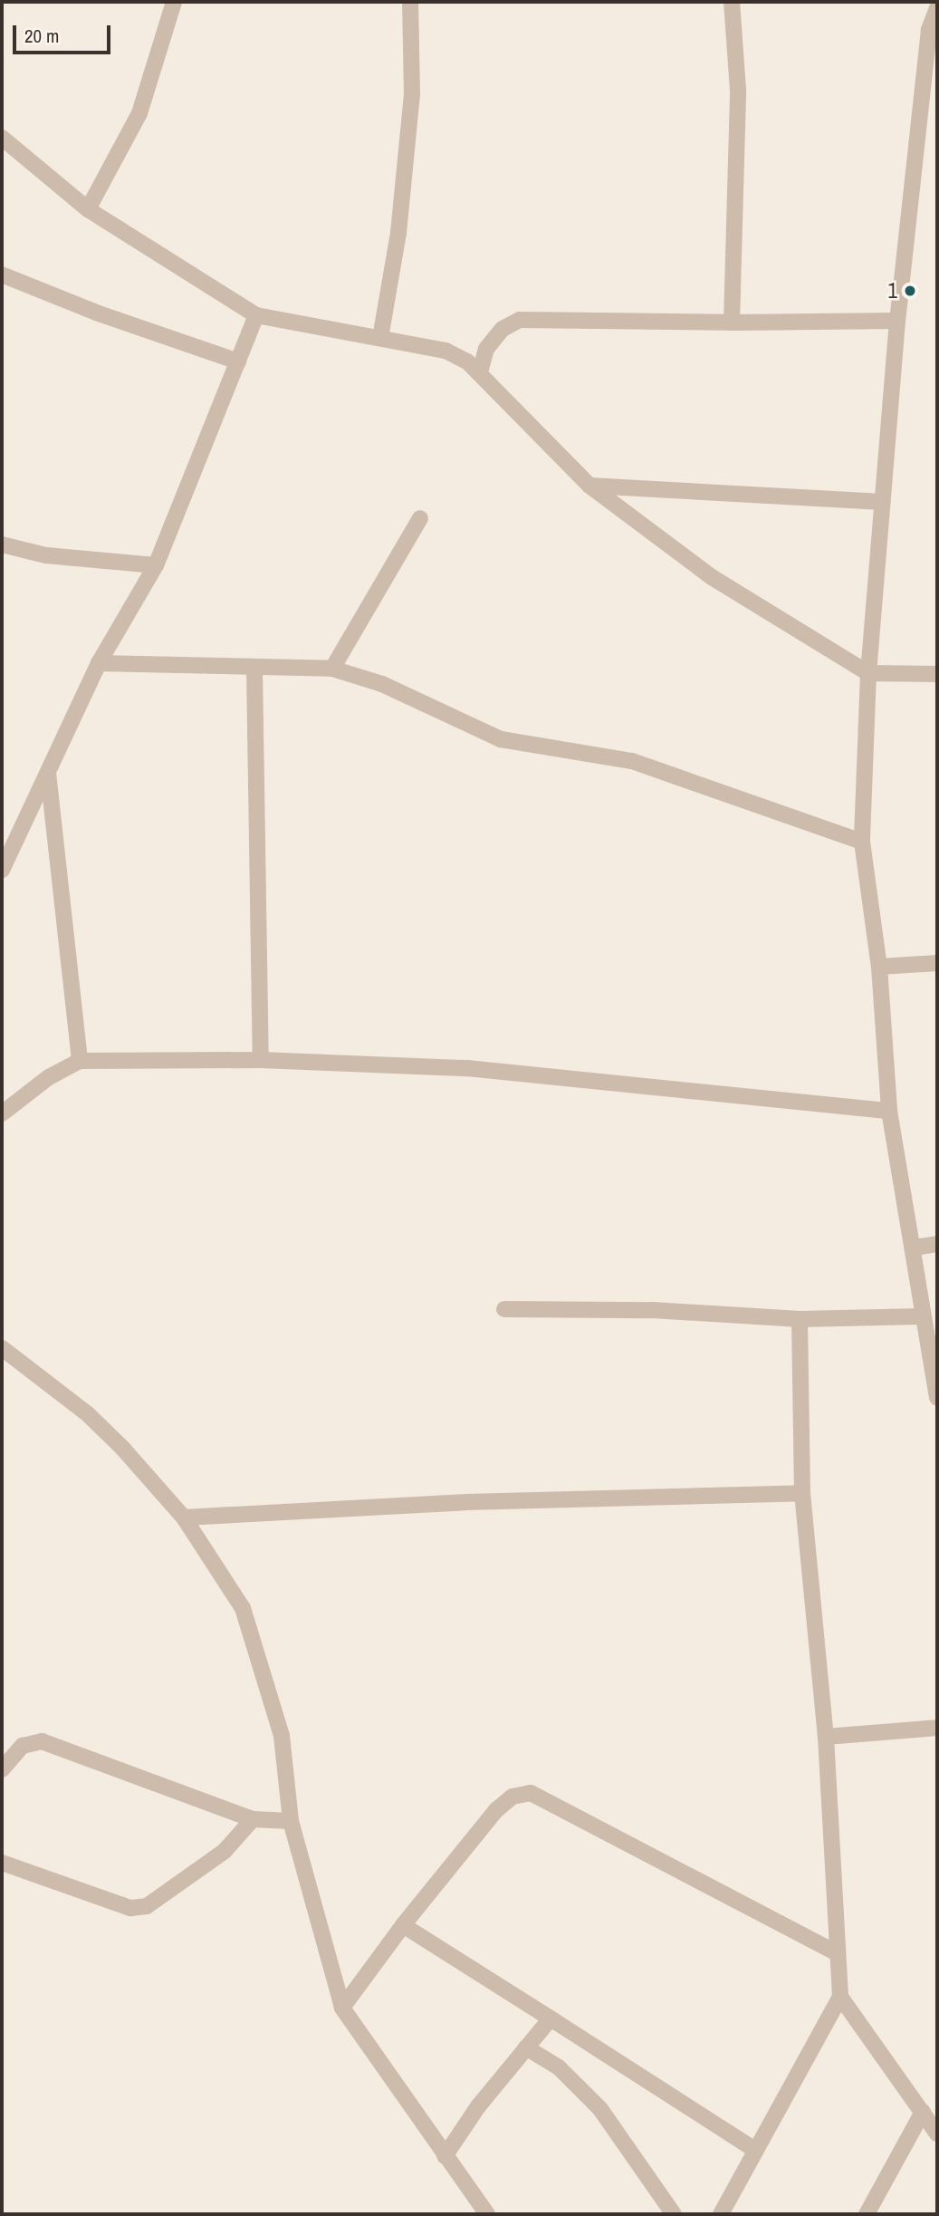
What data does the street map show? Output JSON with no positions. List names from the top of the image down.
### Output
{
  "places": ["1"],
  "scale_bar": "20 m"
}
